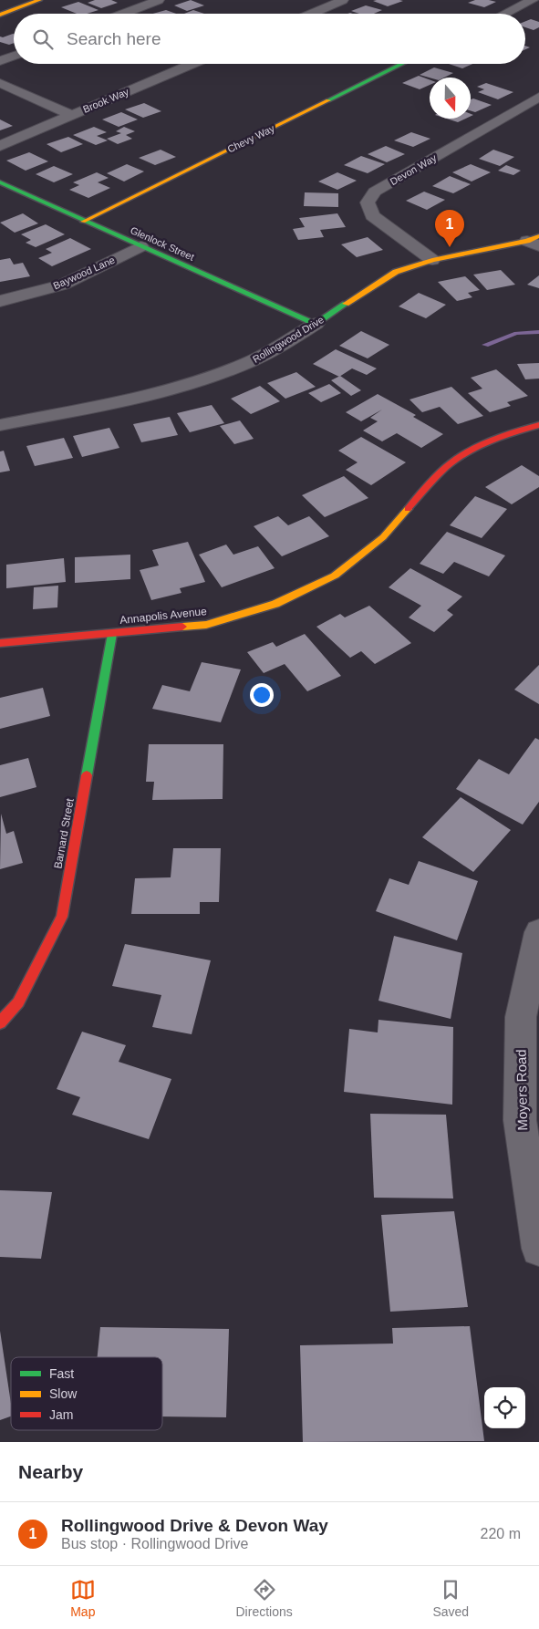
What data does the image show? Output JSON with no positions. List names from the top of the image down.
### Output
{
  "streets": {
    "street": [
      "Brook Way",
      "Chevy Way",
      "Devon Way",
      "Glenlock Street",
      "Baywood Lane",
      "Rollingwood Drive",
      "Annapolis Avenue",
      "Barnard Street",
      "Moyers Road"
    ]
  },
  "crossings": [
    ["Chevy Way", "Glenlock Street"],
    ["Devon Way", "Rollingwood Drive"],
    ["Glenlock Street", "Baywood Lane"],
    ["Glenlock Street", "Rollingwood Drive"],
    ["Annapolis Avenue", "Barnard Street"]
  ],
  "legend": ["Fast", "Slow", "Jam"],
  "north": "bottom",
  "page": {
    "search": "Search here",
    "pins": "1",
    "heading": "Nearby",
    "list": [
      {
        "mark": "1",
        "name": "Rollingwood Drive & Devon Way",
        "note": "Bus stop · Rollingwood Drive",
        "value": "220 m"
      }
    ],
    "nav": ["Map", "Directions", "Saved"]
  }
}
